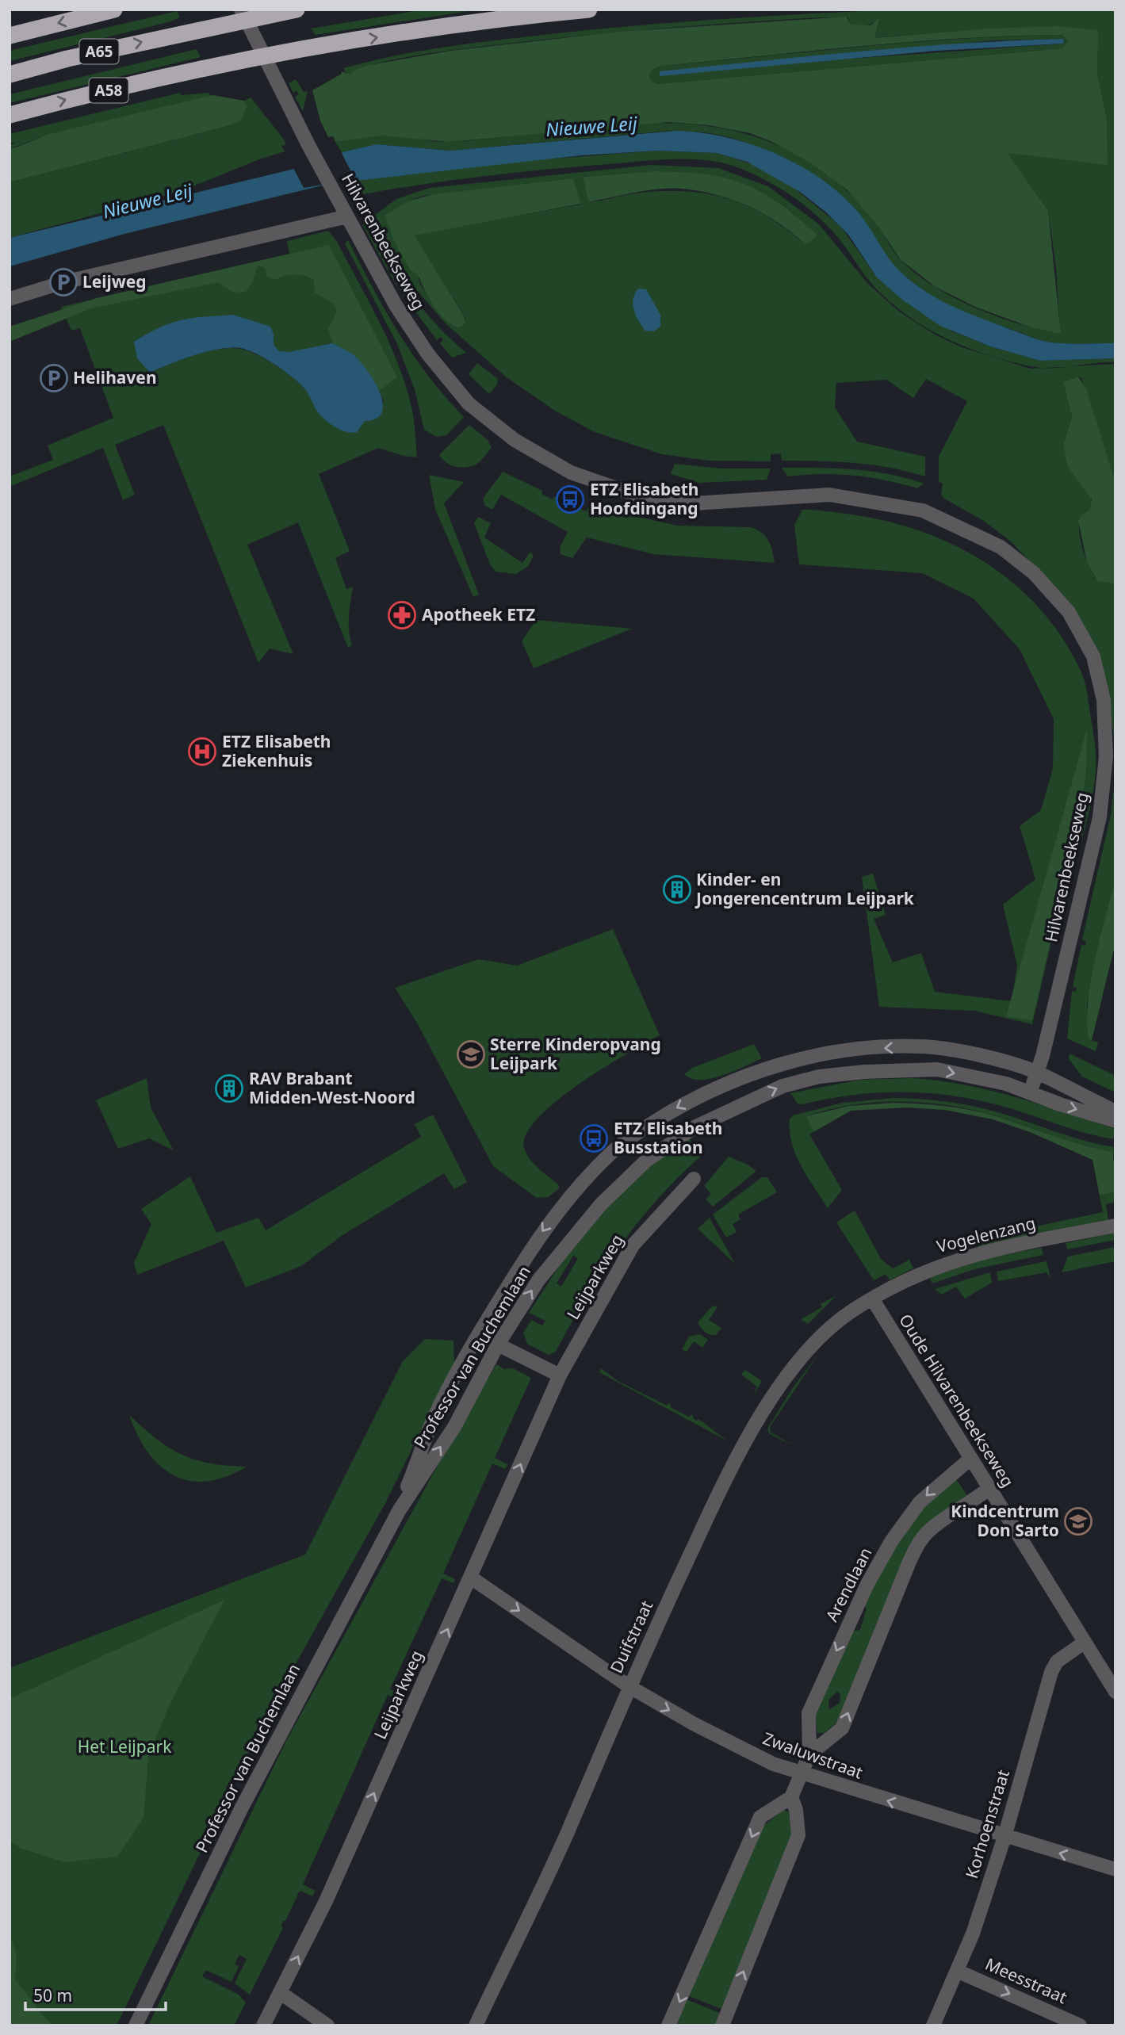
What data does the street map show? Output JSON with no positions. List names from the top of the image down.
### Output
{
  "streets": {
    "highway": ["A65", "A58"],
    "street": [
      "Hilvarenbeekseweg",
      "Vogelenzang",
      "Leijparkweg",
      "Professor van Buchemlaan",
      "Oude Hilvarenbeekseweg",
      "Arendlaan",
      "Duifstraat",
      "Zwaluwstraat",
      "Korhoenstraat",
      "Meesstraat"
    ]
  },
  "crossings": [
    ["Hilvarenbeekseweg", "Professor van Buchemlaan"],
    ["Vogelenzang", "Oude Hilvarenbeekseweg"],
    ["Vogelenzang", "Duifstraat"],
    ["Leijparkweg", "Zwaluwstraat"],
    ["Oude Hilvarenbeekseweg", "Arendlaan"],
    ["Oude Hilvarenbeekseweg", "Duifstraat"],
    ["Oude Hilvarenbeekseweg", "Korhoenstraat"],
    ["Arendlaan", "Zwaluwstraat"],
    ["Duifstraat", "Zwaluwstraat"],
    ["Zwaluwstraat", "Korhoenstraat"],
    ["Korhoenstraat", "Meesstraat"]
  ],
  "one_way": ["Leijparkweg", "Meesstraat"],
  "water": ["Nieuwe Leij"],
  "parks": ["Het Leijpark"],
  "places": {
    "parking": ["Leijweg", "Helihaven"],
    "bus stop": ["ETZ Elisabeth Hoofdingang", "ETZ Elisabeth Busstation"],
    "pharmacy": ["Apotheek ETZ"],
    "hospital": ["ETZ Elisabeth Ziekenhuis"],
    "building": ["Kinder- en Jongerencentrum Leijpark", "RAV Brabant Midden-West-Noord"],
    "school or university": ["Sterre Kinderopvang Leijpark", "Kindcentrum Don Sarto"]
  },
  "scale_bar": "50 m"
}
